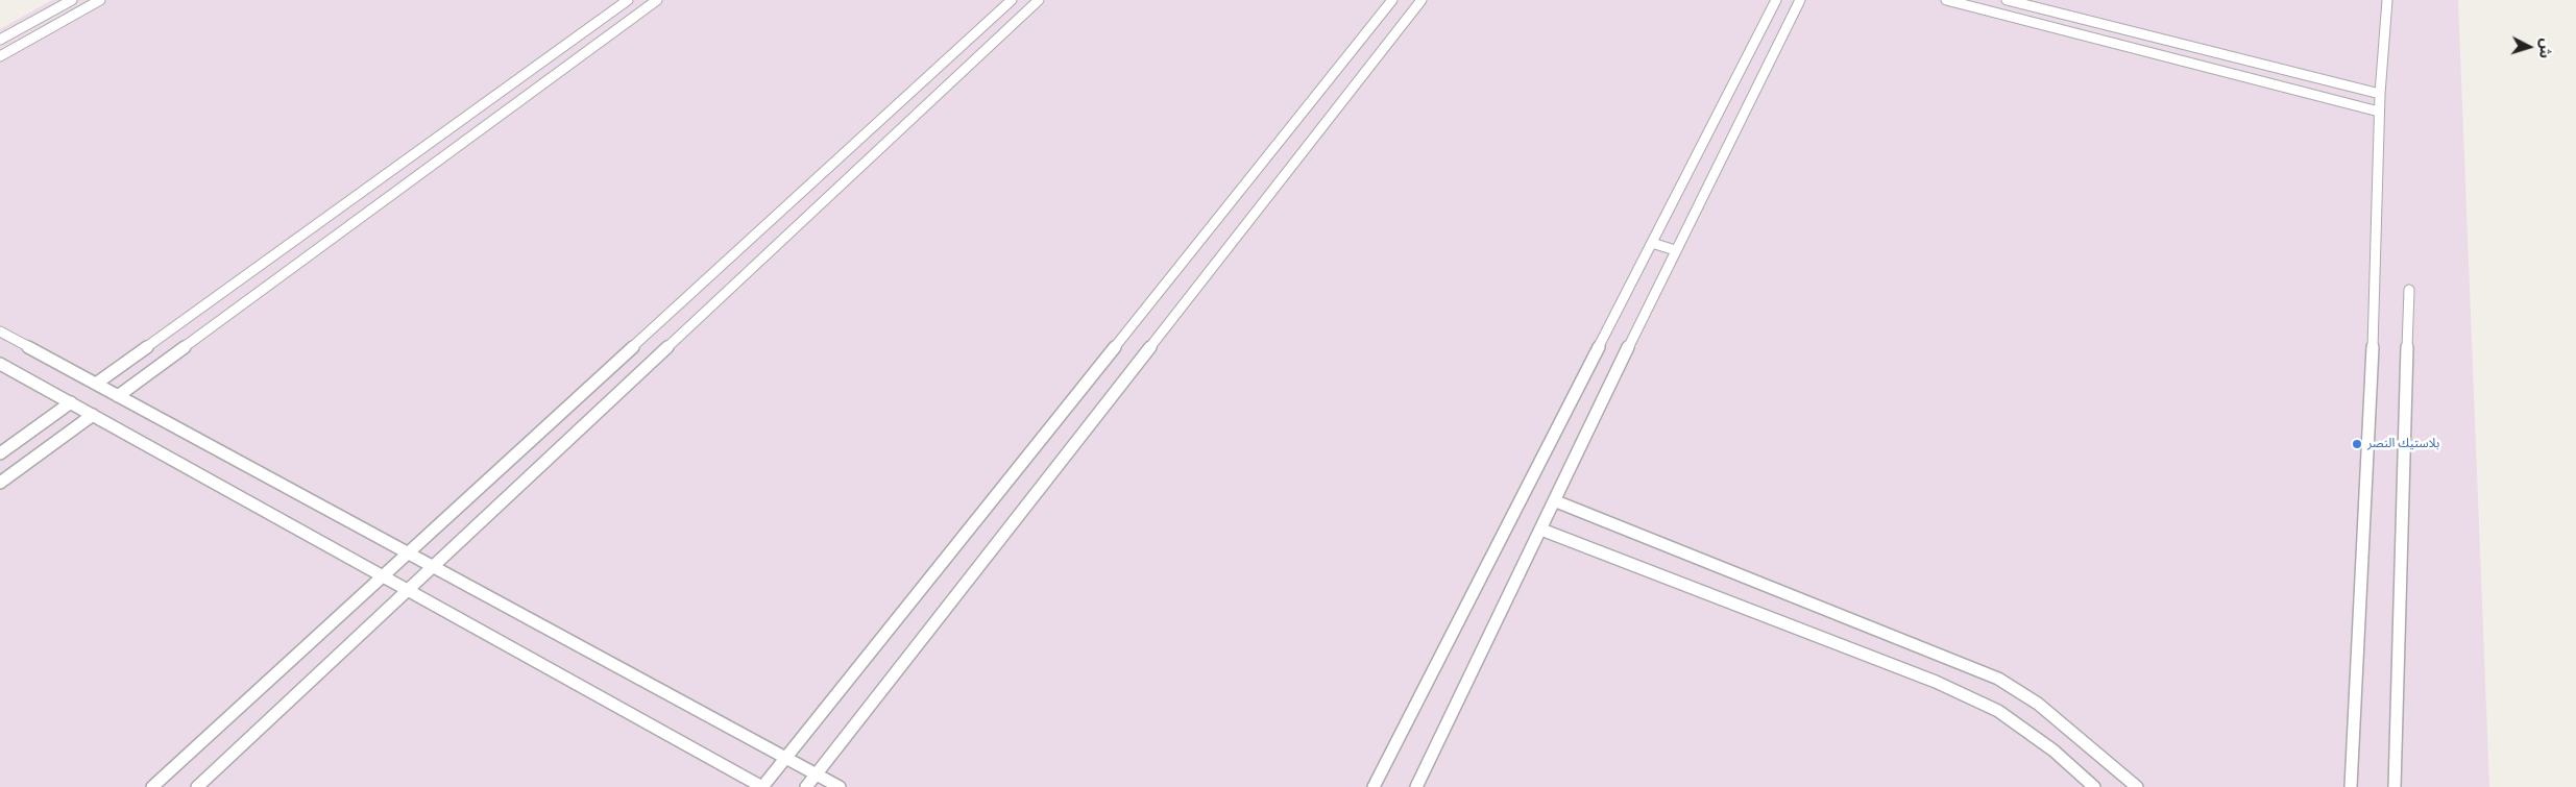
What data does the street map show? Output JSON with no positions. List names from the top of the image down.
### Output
{
  "places": ["بلاستيك النصر"],
  "north": "right"
}
